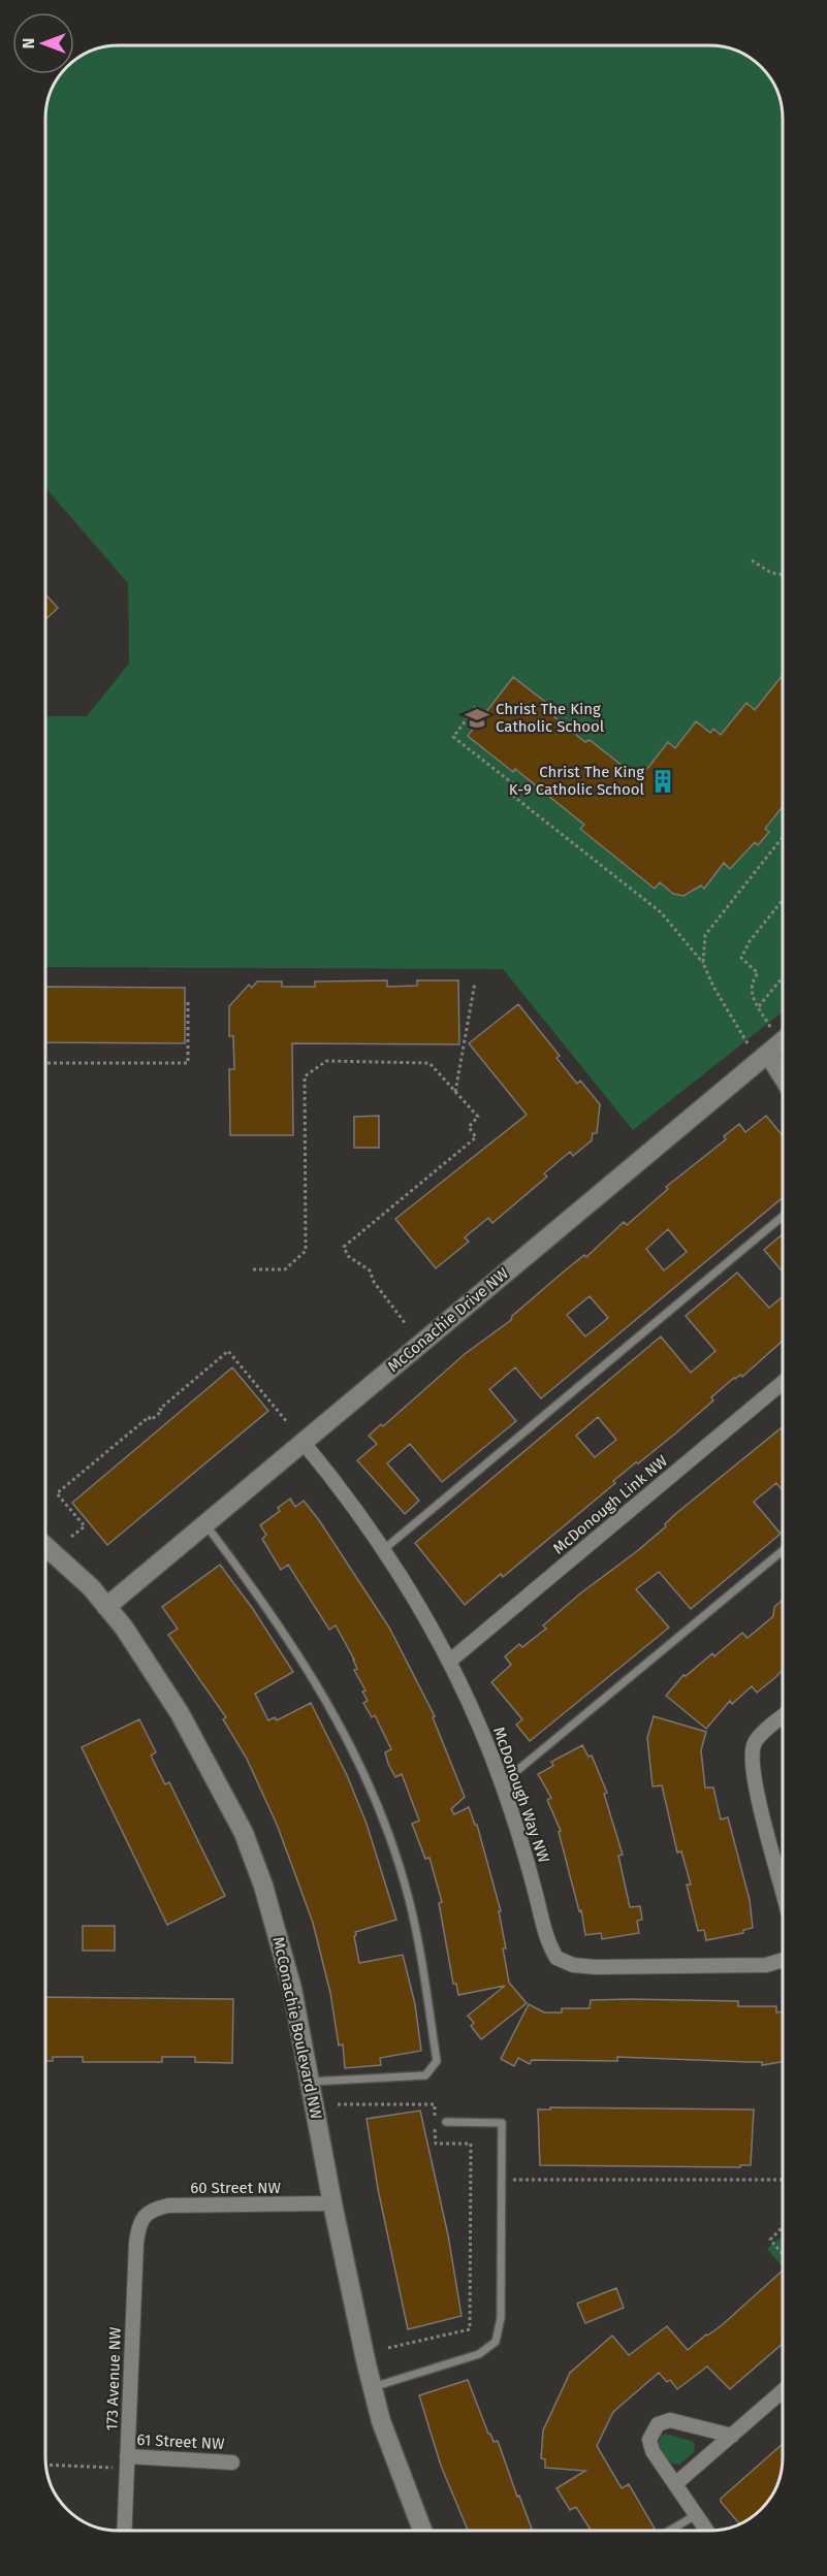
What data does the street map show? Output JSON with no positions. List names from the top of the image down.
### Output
{
  "streets": {
    "street": [
      "McConachie Drive NW",
      "McDonough Link NW",
      "McDonough Way NW",
      "McConachie Boulevard NW",
      "60 Street NW",
      "173 Avenue NW",
      "61 Street NW"
    ]
  },
  "crossings": [
    ["McConachie Drive NW", "McDonough Way NW"],
    ["McConachie Drive NW", "McConachie Boulevard NW"],
    ["McDonough Link NW", "McDonough Way NW"],
    ["McConachie Boulevard NW", "60 Street NW"],
    ["60 Street NW", "173 Avenue NW"],
    ["173 Avenue NW", "61 Street NW"]
  ],
  "places": {
    "school or university": ["Christ The King Catholic School"],
    "building": ["Christ The King K-9 Catholic School"]
  },
  "north": "left"
}
